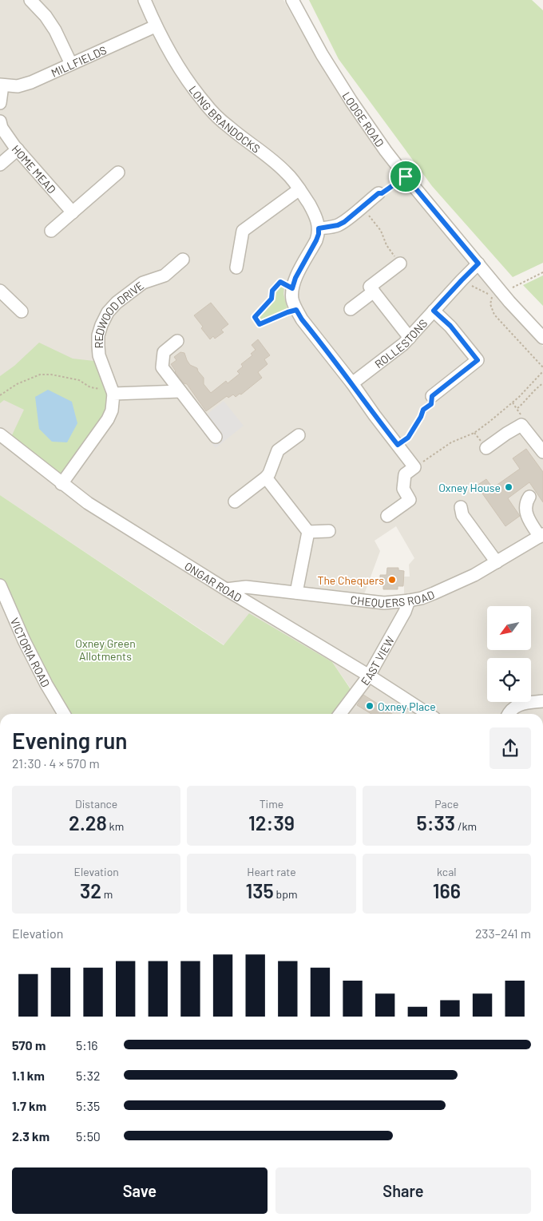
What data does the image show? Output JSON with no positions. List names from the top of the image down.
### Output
{
  "streets": {
    "street": [
      "MILLFIELDS",
      "LONG BRANDOCKS",
      "LODGE ROAD",
      "HOME MEAD",
      "REDWOOD DRIVE",
      "ROLLESTONS",
      "ONGAR ROAD",
      "CHEQUERS ROAD",
      "VICTORIA ROAD",
      "EAST VIEW"
    ]
  },
  "crossings": [
    ["MILLFIELDS", "LONG BRANDOCKS"],
    ["LODGE ROAD", "ROLLESTONS"],
    ["REDWOOD DRIVE", "ONGAR ROAD"],
    ["ONGAR ROAD", "CHEQUERS ROAD"],
    ["ONGAR ROAD", "EAST VIEW"],
    ["CHEQUERS ROAD", "EAST VIEW"]
  ],
  "parks": ["Oxney Green Allotments"],
  "places": ["Oxney House", "The Chequers", "Oxney Place"],
  "north": "bottom left",
  "page": {
    "heading": ["Evening run", "21:30 · 4 × 570 m"],
    "stats": [
      ["Distance", "2.28 km"],
      ["Time", "12:39"],
      ["Pace", "5:33 /km"],
      ["Elevation", "32 m"],
      ["Heart rate", "135 bpm"],
      ["kcal", "166"]
    ],
    "chart": ["Elevation", "233–241 m"],
    "list": [
      {
        "name": "570 m",
        "note": "5:16"
      },
      {
        "name": "1.1 km",
        "note": "5:32"
      },
      {
        "name": "1.7 km",
        "note": "5:35"
      },
      {
        "name": "2.3 km",
        "note": "5:50"
      }
    ],
    "buttons": ["Save", "Share"]
  }
}
